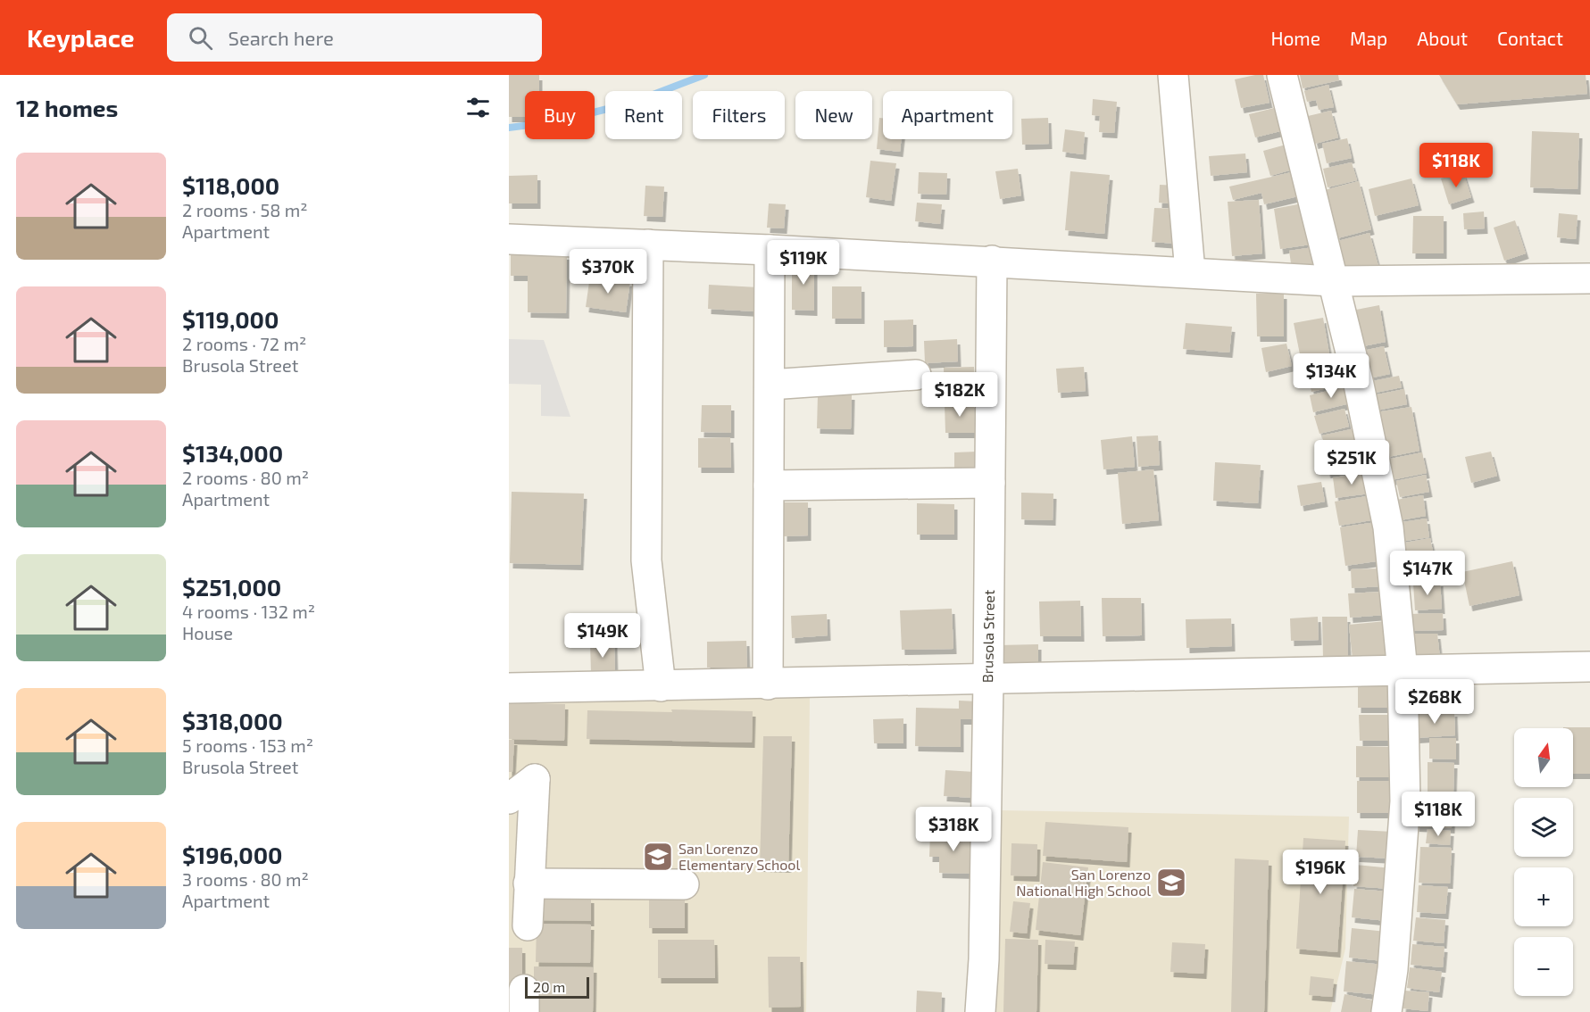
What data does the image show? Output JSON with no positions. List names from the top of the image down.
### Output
{
  "streets": {
    "street": ["Brusola Street"]
  },
  "places": {
    "school or university": ["San Lorenzo Elementary School", "San Lorenzo National High School"]
  },
  "scale_bar": "20 m",
  "north": "top",
  "page": {
    "header": "Keyplace",
    "search": "Search here",
    "nav": [
      "Home",
      "Map",
      "About",
      "Contact"
    ],
    "heading": "12 homes",
    "chip": [
      "Buy",
      "Rent",
      "Filters",
      "New",
      "Apartment"
    ],
    "list": [
      {
        "name": "$118,000",
        "note": "2 rooms · 58 m² · Apartment"
      },
      {
        "name": "$119,000",
        "note": "2 rooms · 72 m² · Brusola Street"
      },
      {
        "name": "$134,000",
        "note": "2 rooms · 80 m² · Apartment"
      },
      {
        "name": "$251,000",
        "note": "4 rooms · 132 m² · House"
      },
      {
        "name": "$318,000",
        "note": "5 rooms · 153 m² · Brusola Street"
      },
      {
        "name": "$196,000",
        "note": "3 rooms · 80 m² · Apartment"
      }
    ],
    "price": [
      "$118K",
      "$119K",
      "$370K",
      "$134K",
      "$182K",
      "$251K",
      "$147K",
      "$149K",
      "$268K",
      "$118K",
      "$318K",
      "$196K"
    ],
    "map_buttons": ["+", "−"],
    "scale": "20 m"
  }
}
